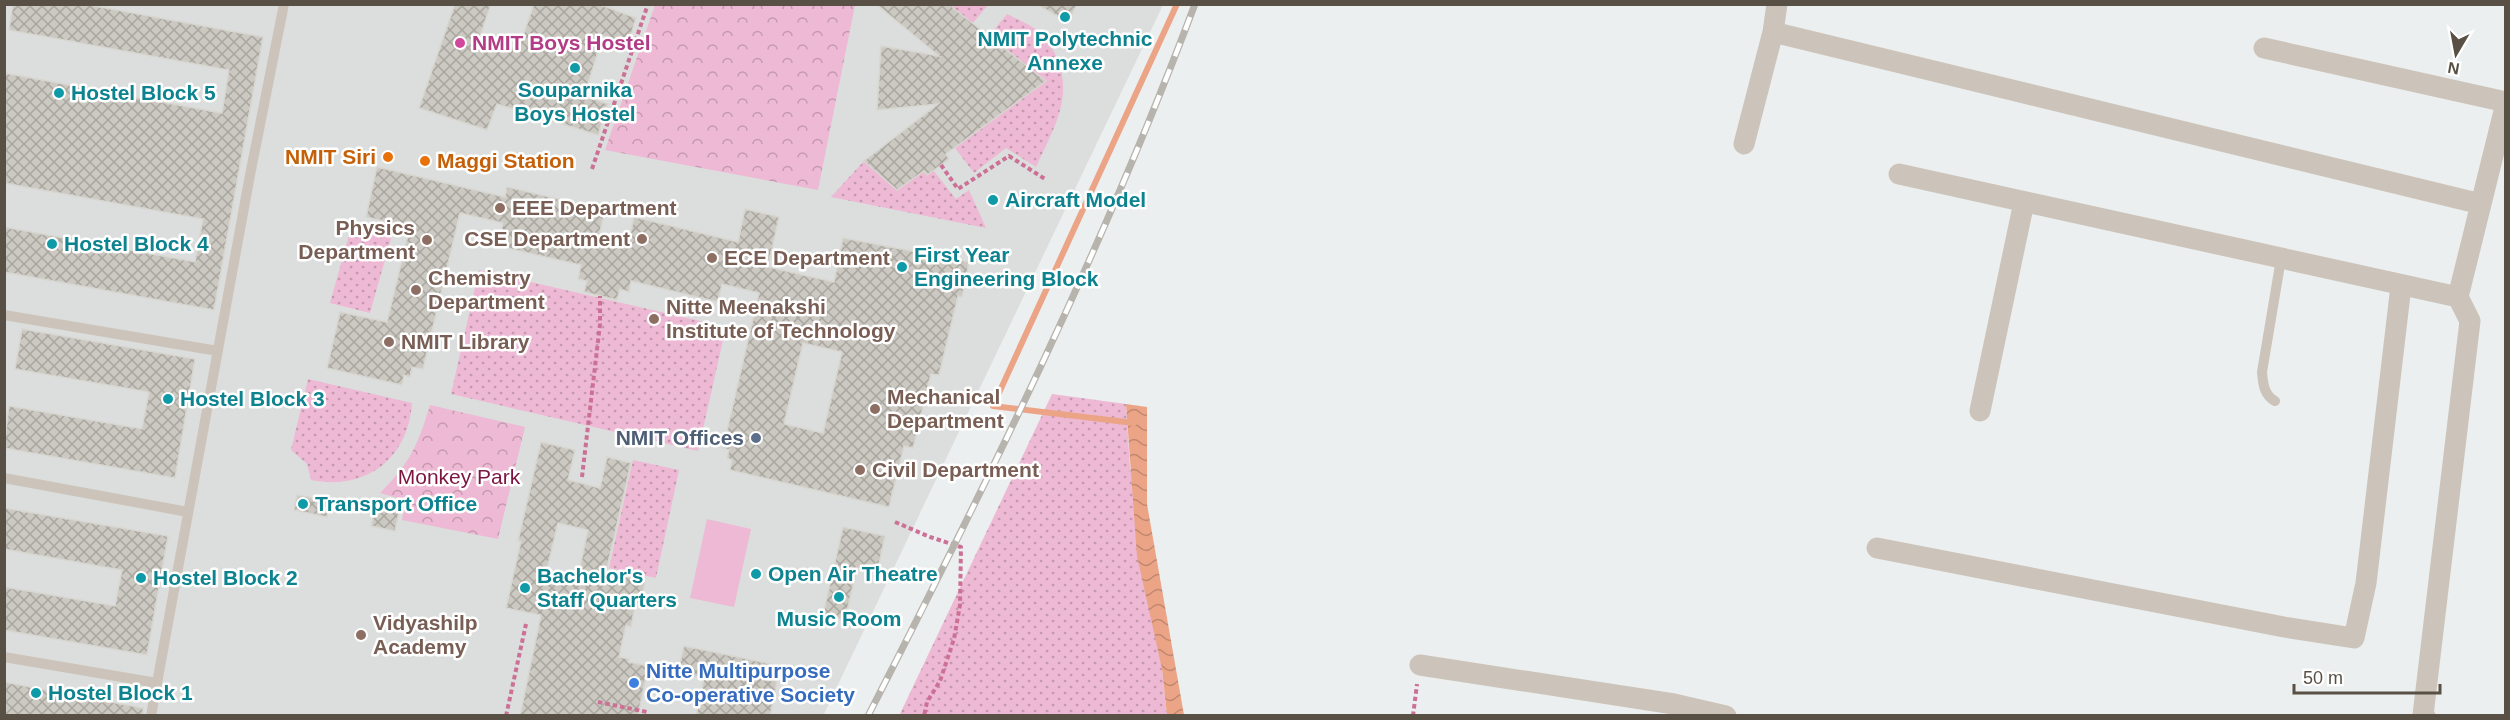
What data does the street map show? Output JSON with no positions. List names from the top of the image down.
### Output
{
  "parks": ["Monkey Park"],
  "places": [
    "NMIT Polytechnic Annexe",
    "NMIT Boys Hostel",
    "Souparnika Boys Hostel",
    "Hostel Block 5",
    "NMIT Siri",
    "Maggi Station",
    "Aircraft Model",
    "EEE Department",
    "CSE Department",
    "Physics Department",
    "Hostel Block 4",
    "ECE Department",
    "First Year Engineering Block",
    "Chemistry Department",
    "Nitte Meenakshi Institute of Technology",
    "NMIT Library",
    "Hostel Block 3",
    "Mechanical Department",
    "NMIT Offices",
    "Civil Department",
    "Transport Office",
    "Open Air Theatre",
    "Hostel Block 2",
    "Bachelor's Staff Quarters",
    "Music Room",
    "Vidyashilp Academy",
    "Nitte Multipurpose Co-operative Society",
    "Hostel Block 1"
  ],
  "scale_bar": "50 m",
  "north": "bottom"
}
